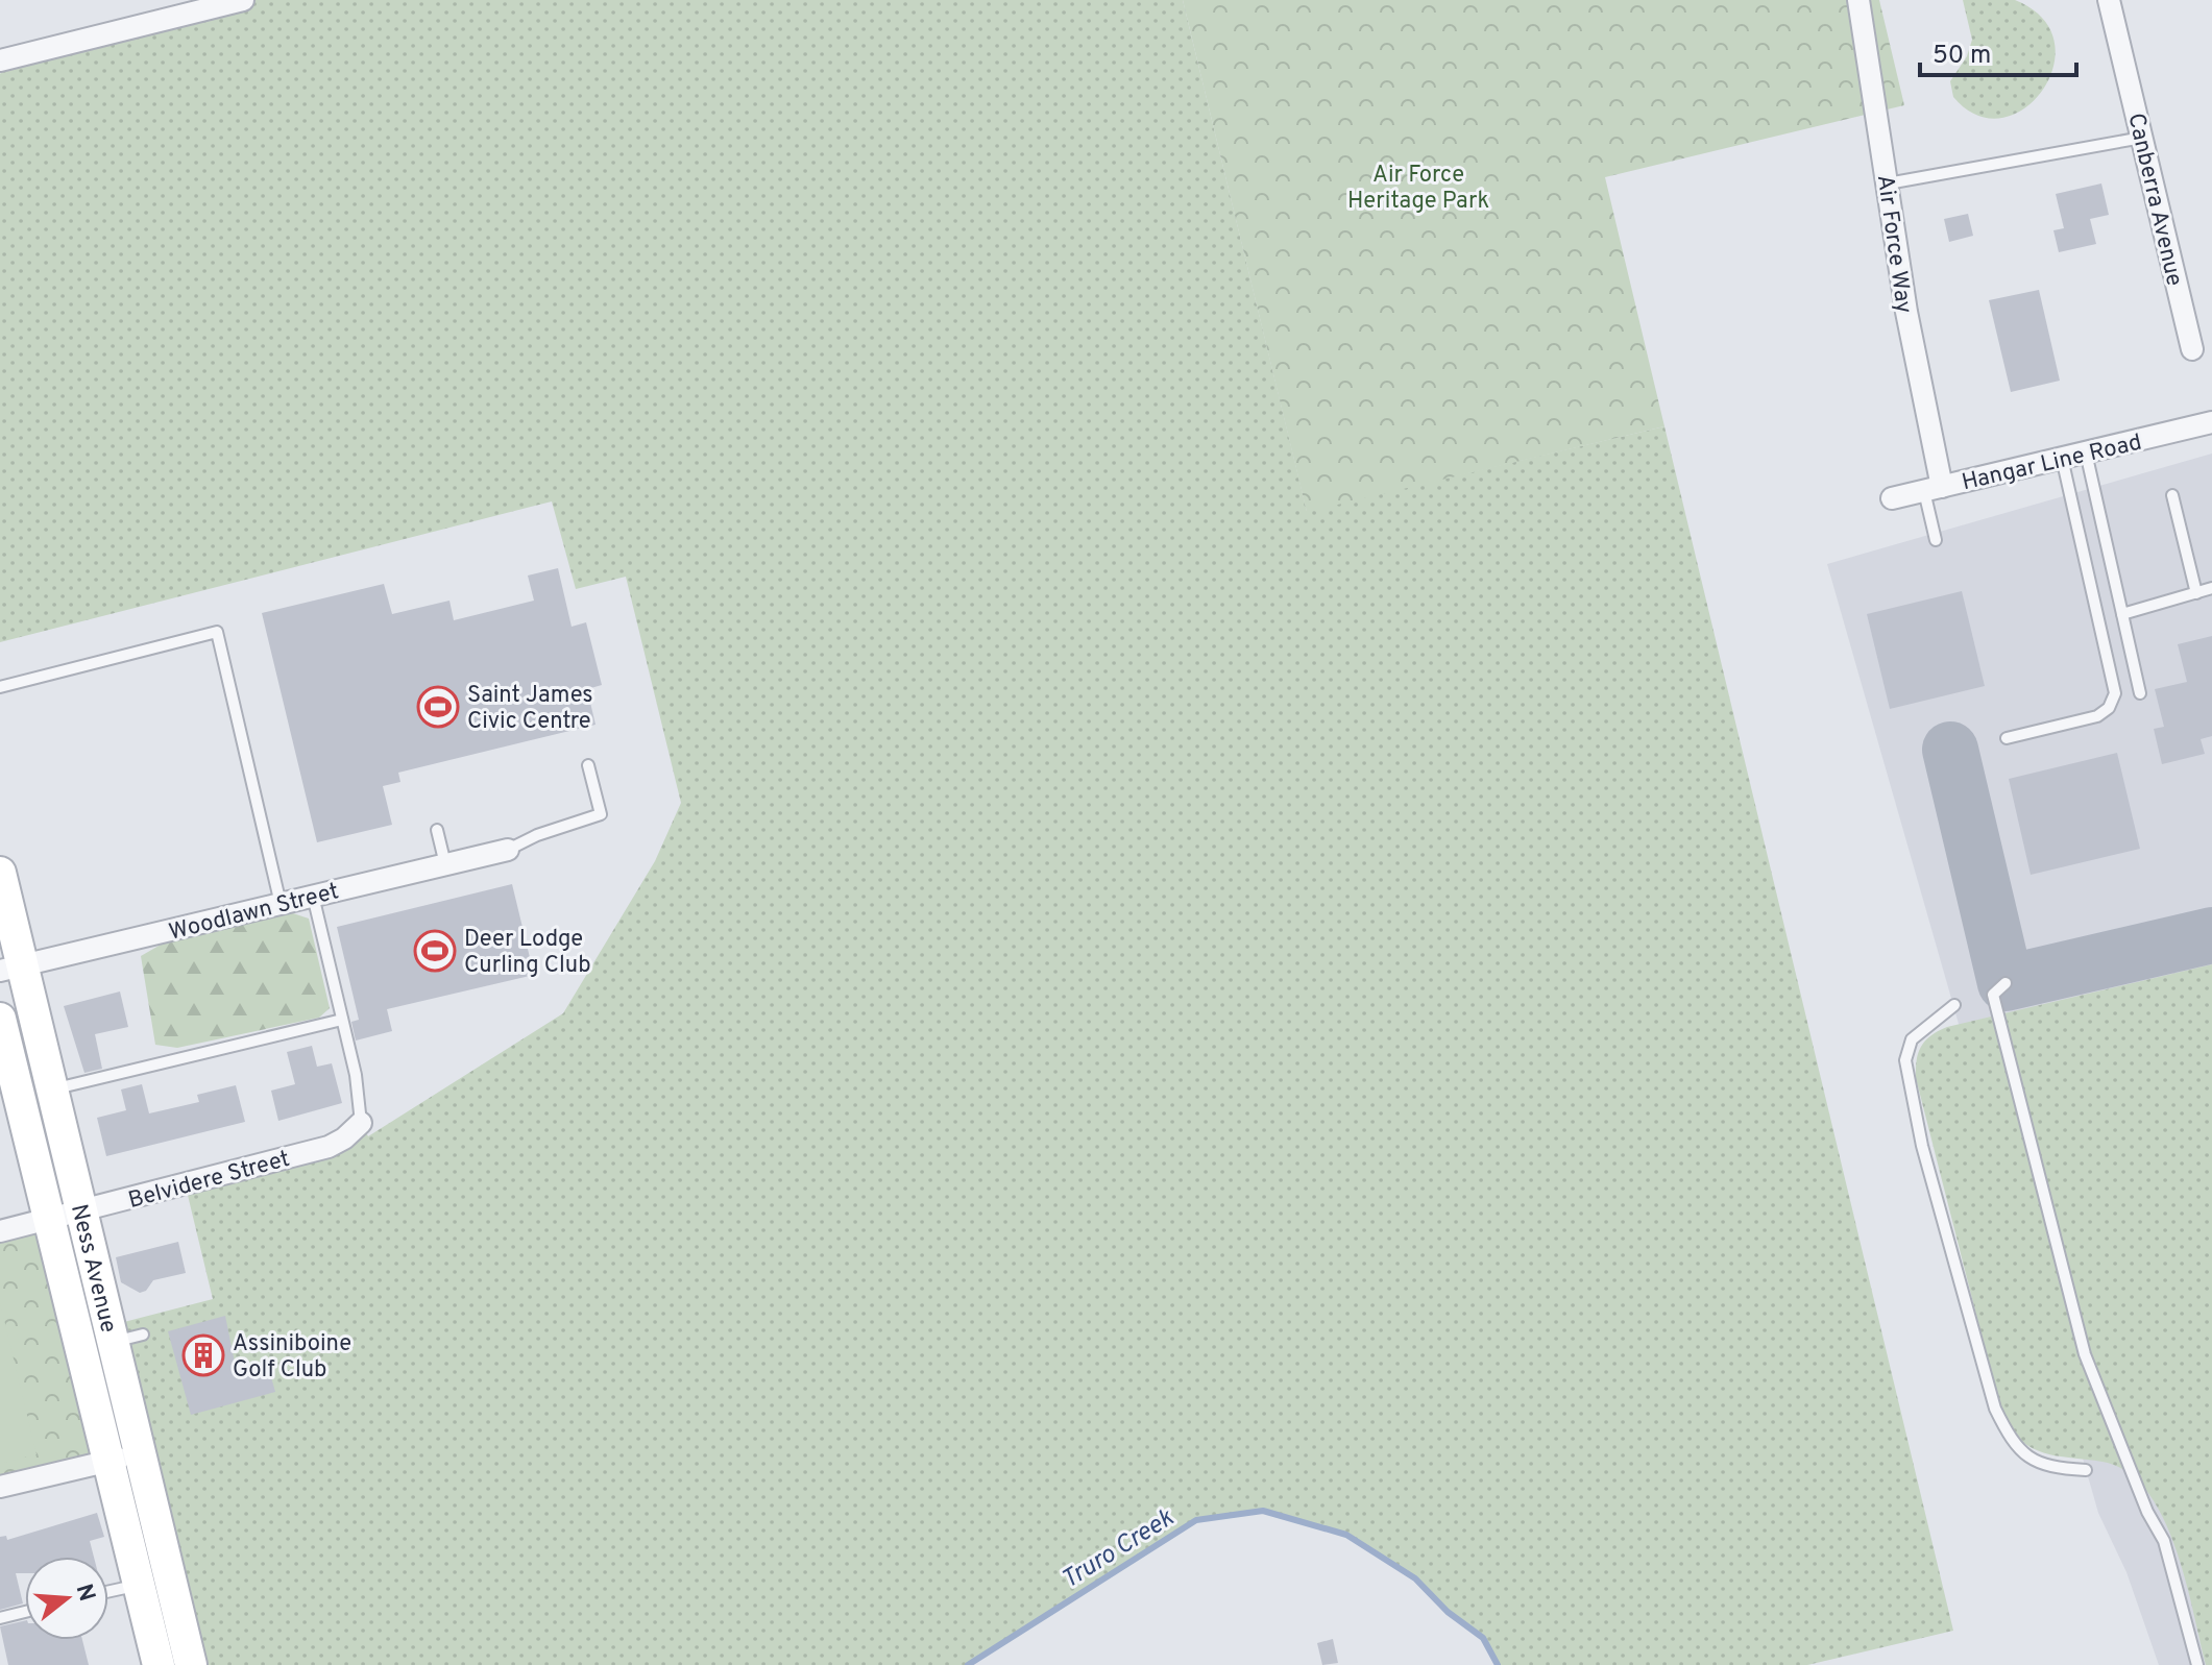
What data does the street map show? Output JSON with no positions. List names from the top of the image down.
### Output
{
  "streets": {
    "main road": ["Ness Avenue"],
    "street": [
      "Canberra Avenue",
      "Air Force Way",
      "Hangar Line Road",
      "Woodlawn Street",
      "Belvidere Street"
    ]
  },
  "crossings": [
    ["Air Force Way", "Hangar Line Road"],
    ["Woodlawn Street", "Ness Avenue"],
    ["Belvidere Street", "Ness Avenue"]
  ],
  "water": ["Truro Creek"],
  "parks": ["Air Force Heritage Park"],
  "places": {
    "sports": ["Saint James Civic Centre", "Deer Lodge Curling Club"],
    "building": ["Assiniboine Golf Club"]
  },
  "scale_bar": "50 m",
  "north": "right"
}
